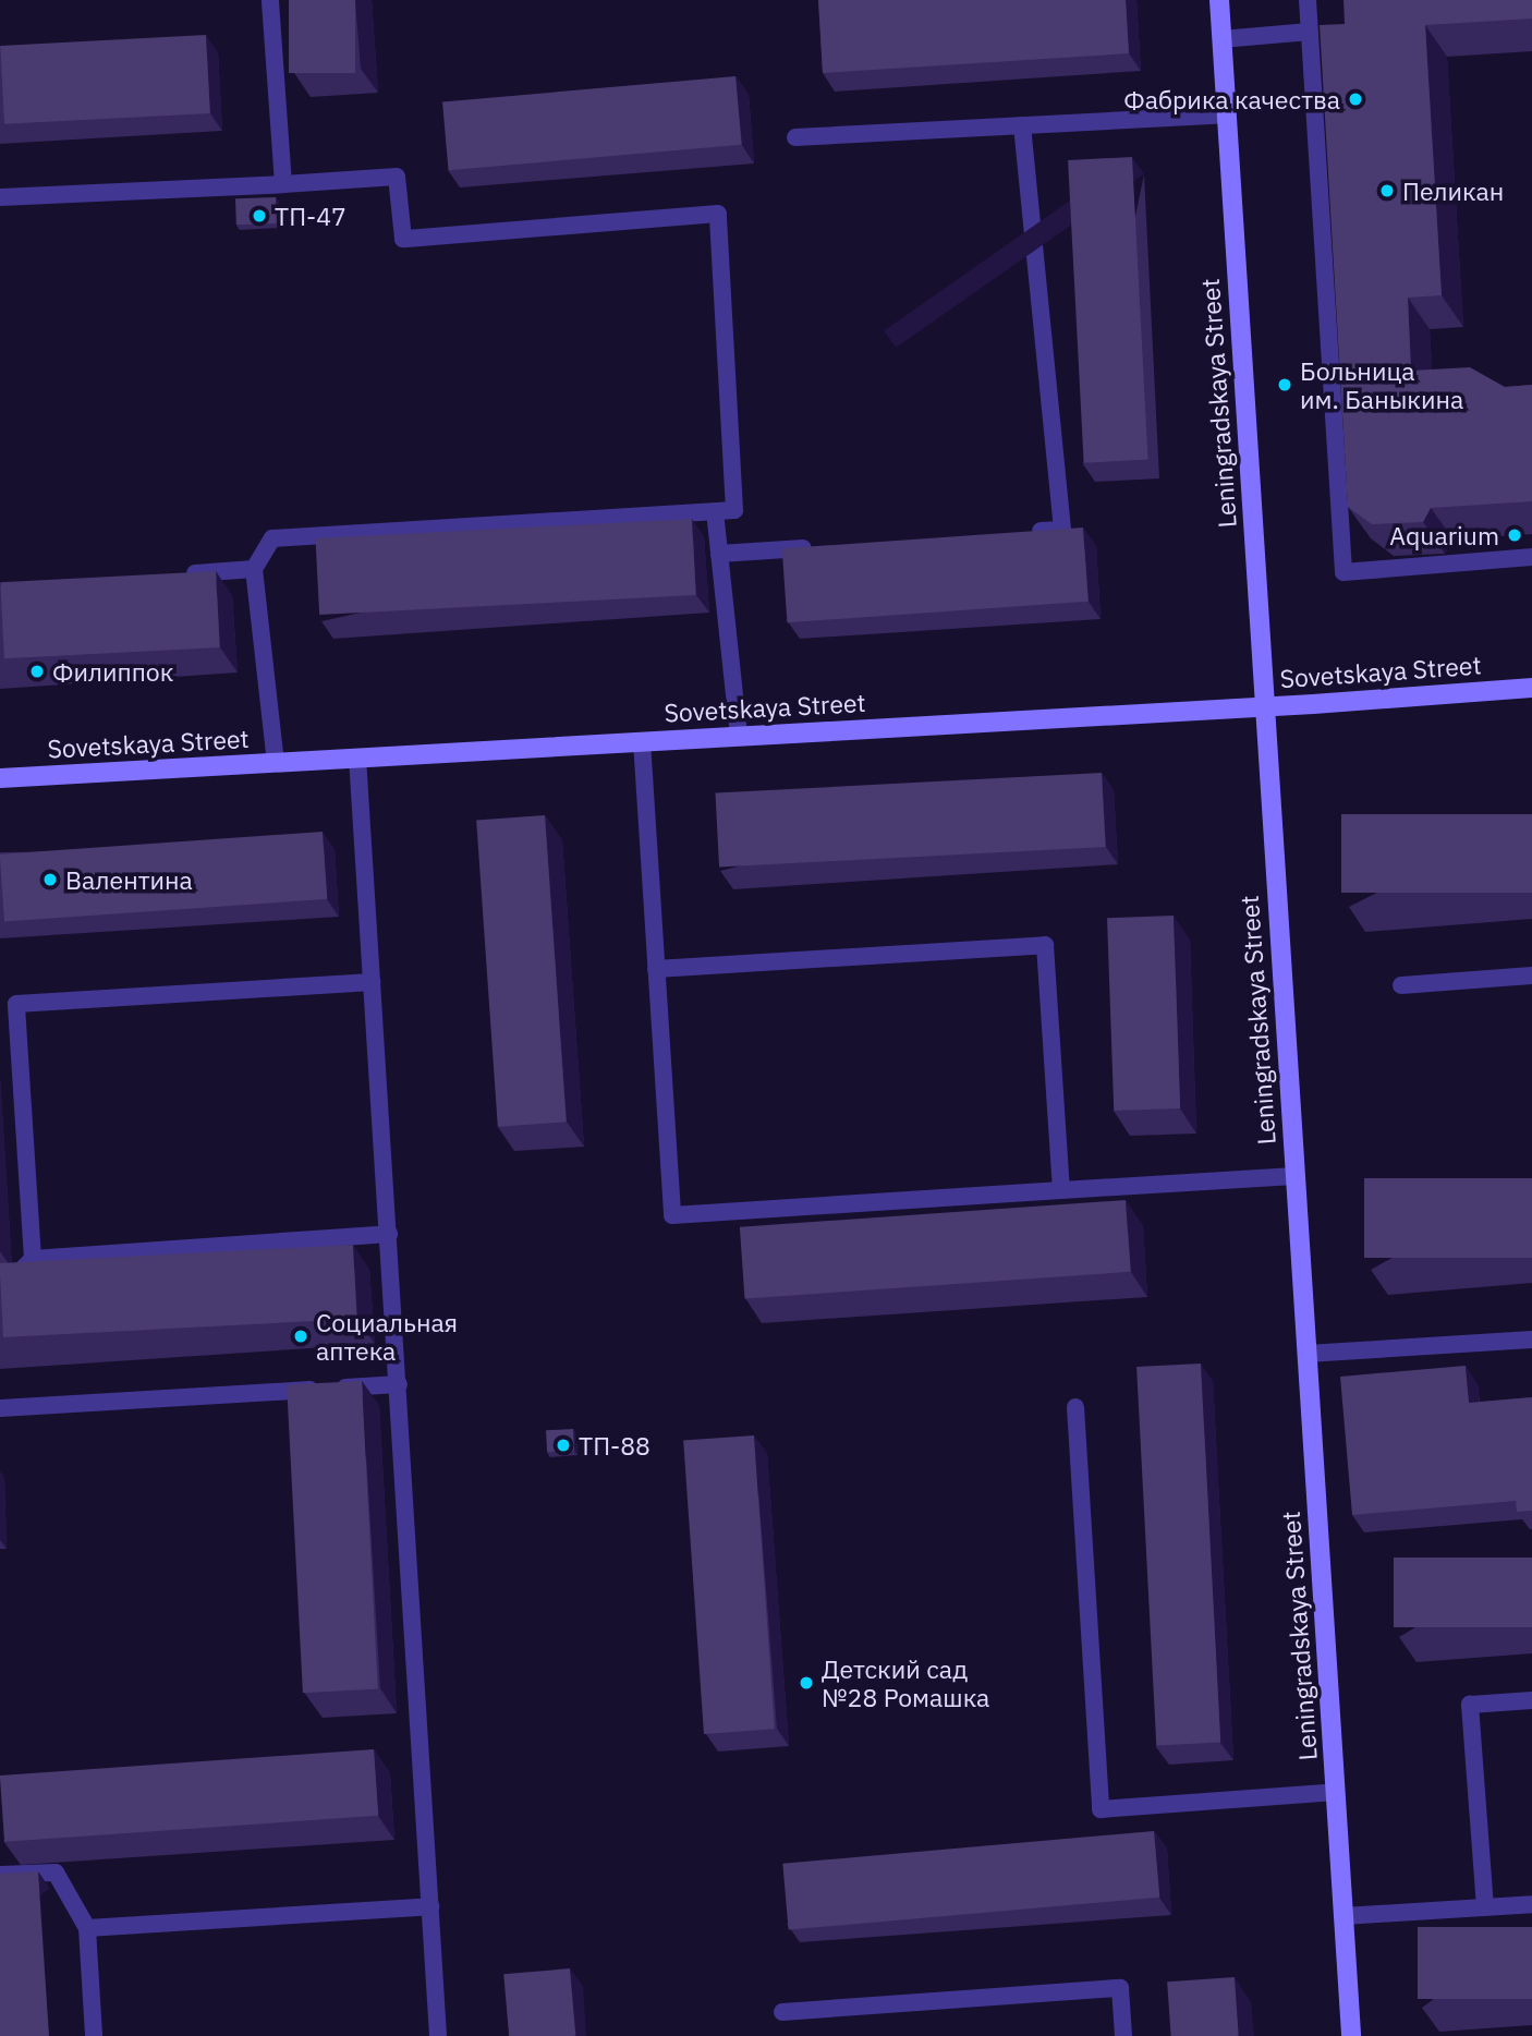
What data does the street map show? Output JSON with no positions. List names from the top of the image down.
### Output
{
  "streets": {
    "street": ["Leningradskaya Street", "Sovetskaya Street"]
  },
  "crossings": [
    ["Leningradskaya Street", "Sovetskaya Street"]
  ],
  "places": [
    "Фабрика качества",
    "Пеликан",
    "ТП-47",
    "Больница им. Баныкина",
    "Aquarium",
    "Филиппок",
    "Валентина",
    "Социальная аптека",
    "ТП-88",
    "Детский сад №28 Ромашка"
  ]
}
